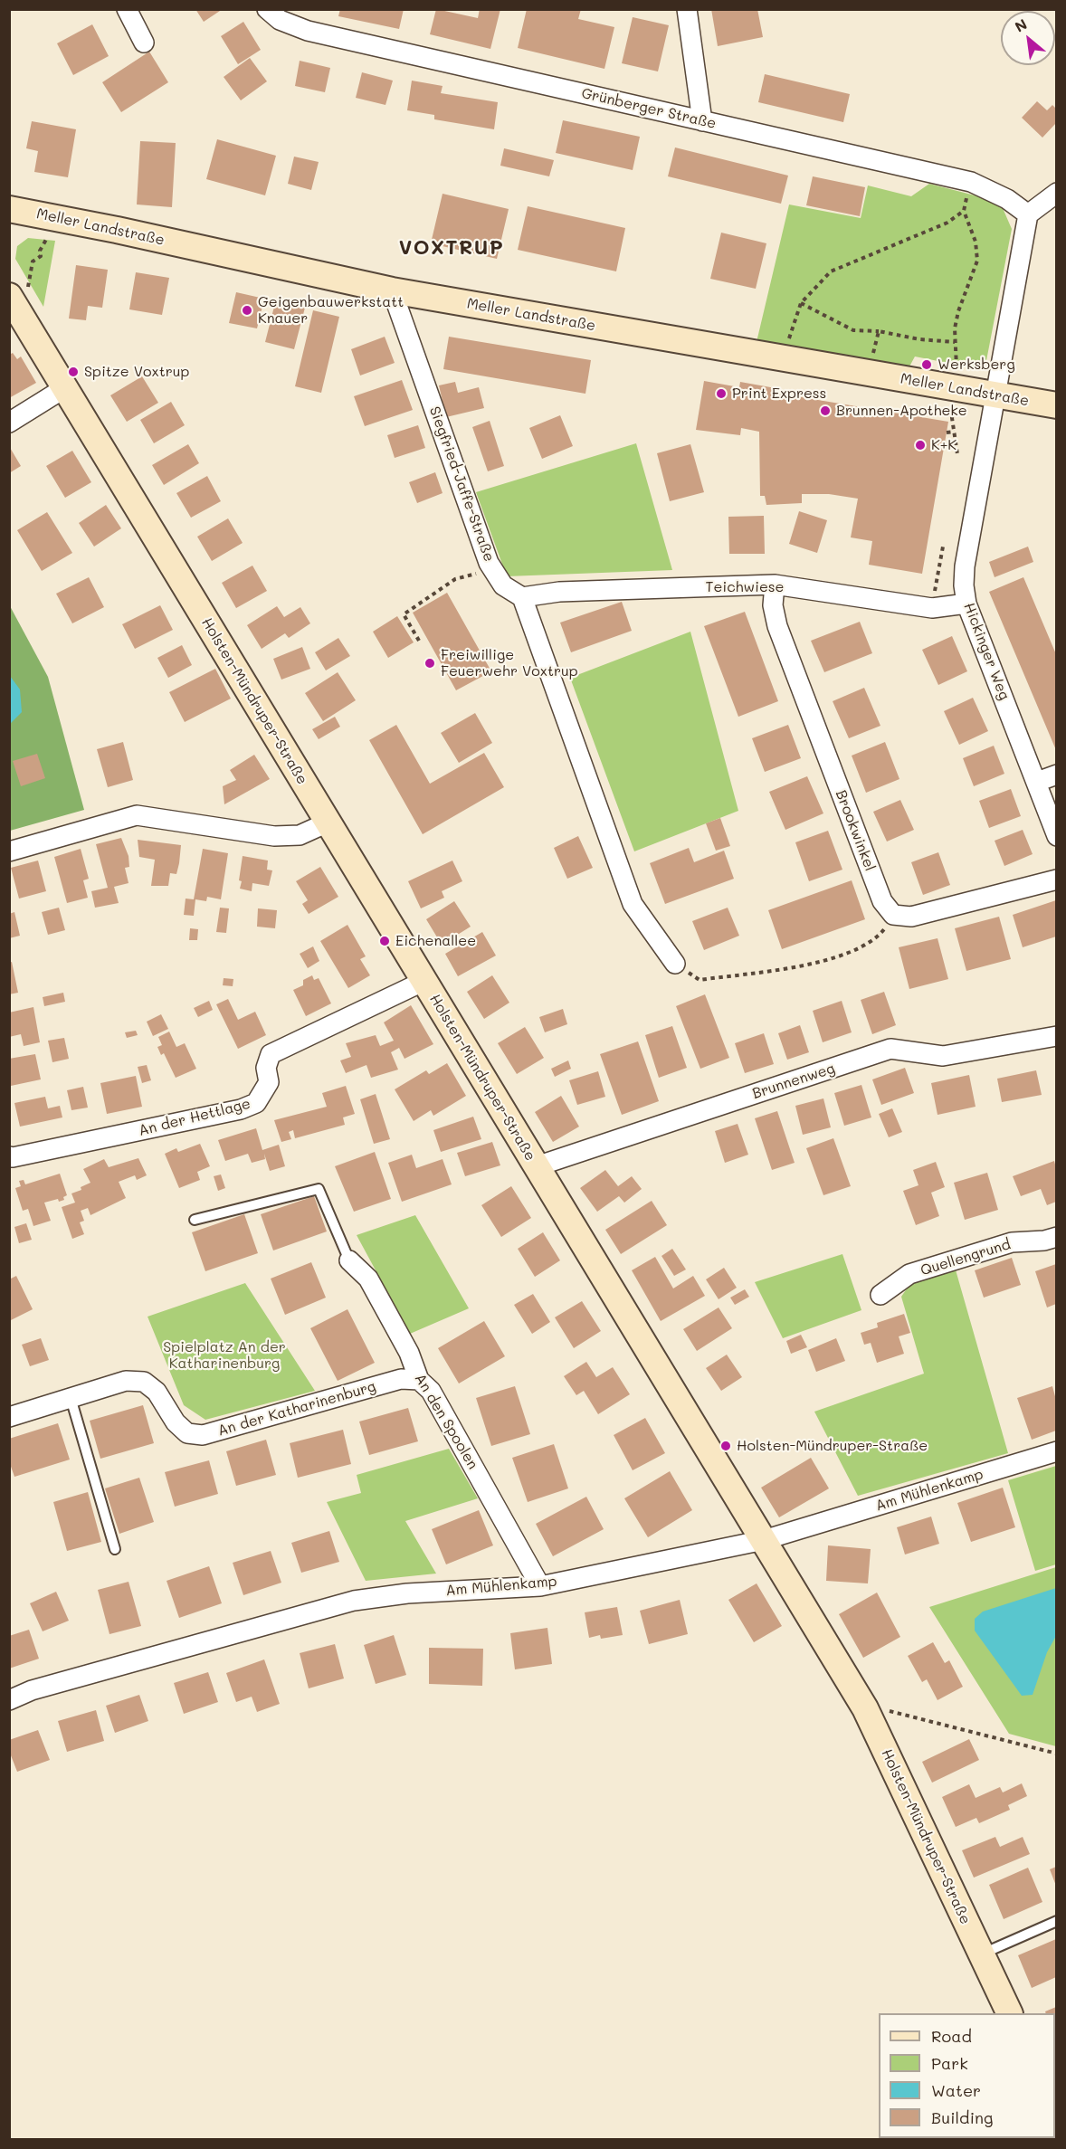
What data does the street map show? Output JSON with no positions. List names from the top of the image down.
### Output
{
  "streets": {
    "street": [
      "Grünberger Straße",
      "Meller Landstraße",
      "Siegfried-Jaffe-Straße",
      "Teichwiese",
      "Hickinger Weg",
      "Holsten-Mündruper-Straße",
      "Brookwinkel",
      "Brunnenweg",
      "An der Hettlage",
      "Quellengrund",
      "An der Katharinenburg",
      "An den Spoolen",
      "Am Mühlenkamp"
    ]
  },
  "crossings": [
    ["Meller Landstraße", "Siegfried-Jaffe-Straße"],
    ["Meller Landstraße", "Hickinger Weg"],
    ["Siegfried-Jaffe-Straße", "Teichwiese"],
    ["Teichwiese", "Hickinger Weg"],
    ["Teichwiese", "Brookwinkel"],
    ["Holsten-Mündruper-Straße", "Brunnenweg"],
    ["Holsten-Mündruper-Straße", "An der Hettlage"],
    ["Holsten-Mündruper-Straße", "Am Mühlenkamp"],
    ["An der Katharinenburg", "An den Spoolen"],
    ["An den Spoolen", "Am Mühlenkamp"]
  ],
  "districts": ["VOXTRUP"],
  "parks": ["Spielplatz An der Katharinenburg"],
  "places": [
    "Geigenbauwerkstatt Knauer",
    "Werksberg",
    "Spitze Voxtrup",
    "Print Express",
    "Brunnen-Apotheke",
    "K+K",
    "Freiwillige Feuerwehr Voxtrup",
    "Eichenallee",
    "Holsten-Mündruper-Straße"
  ],
  "legend": [
    "Road",
    "Park",
    "Water",
    "Building"
  ],
  "north": "top left"
}
